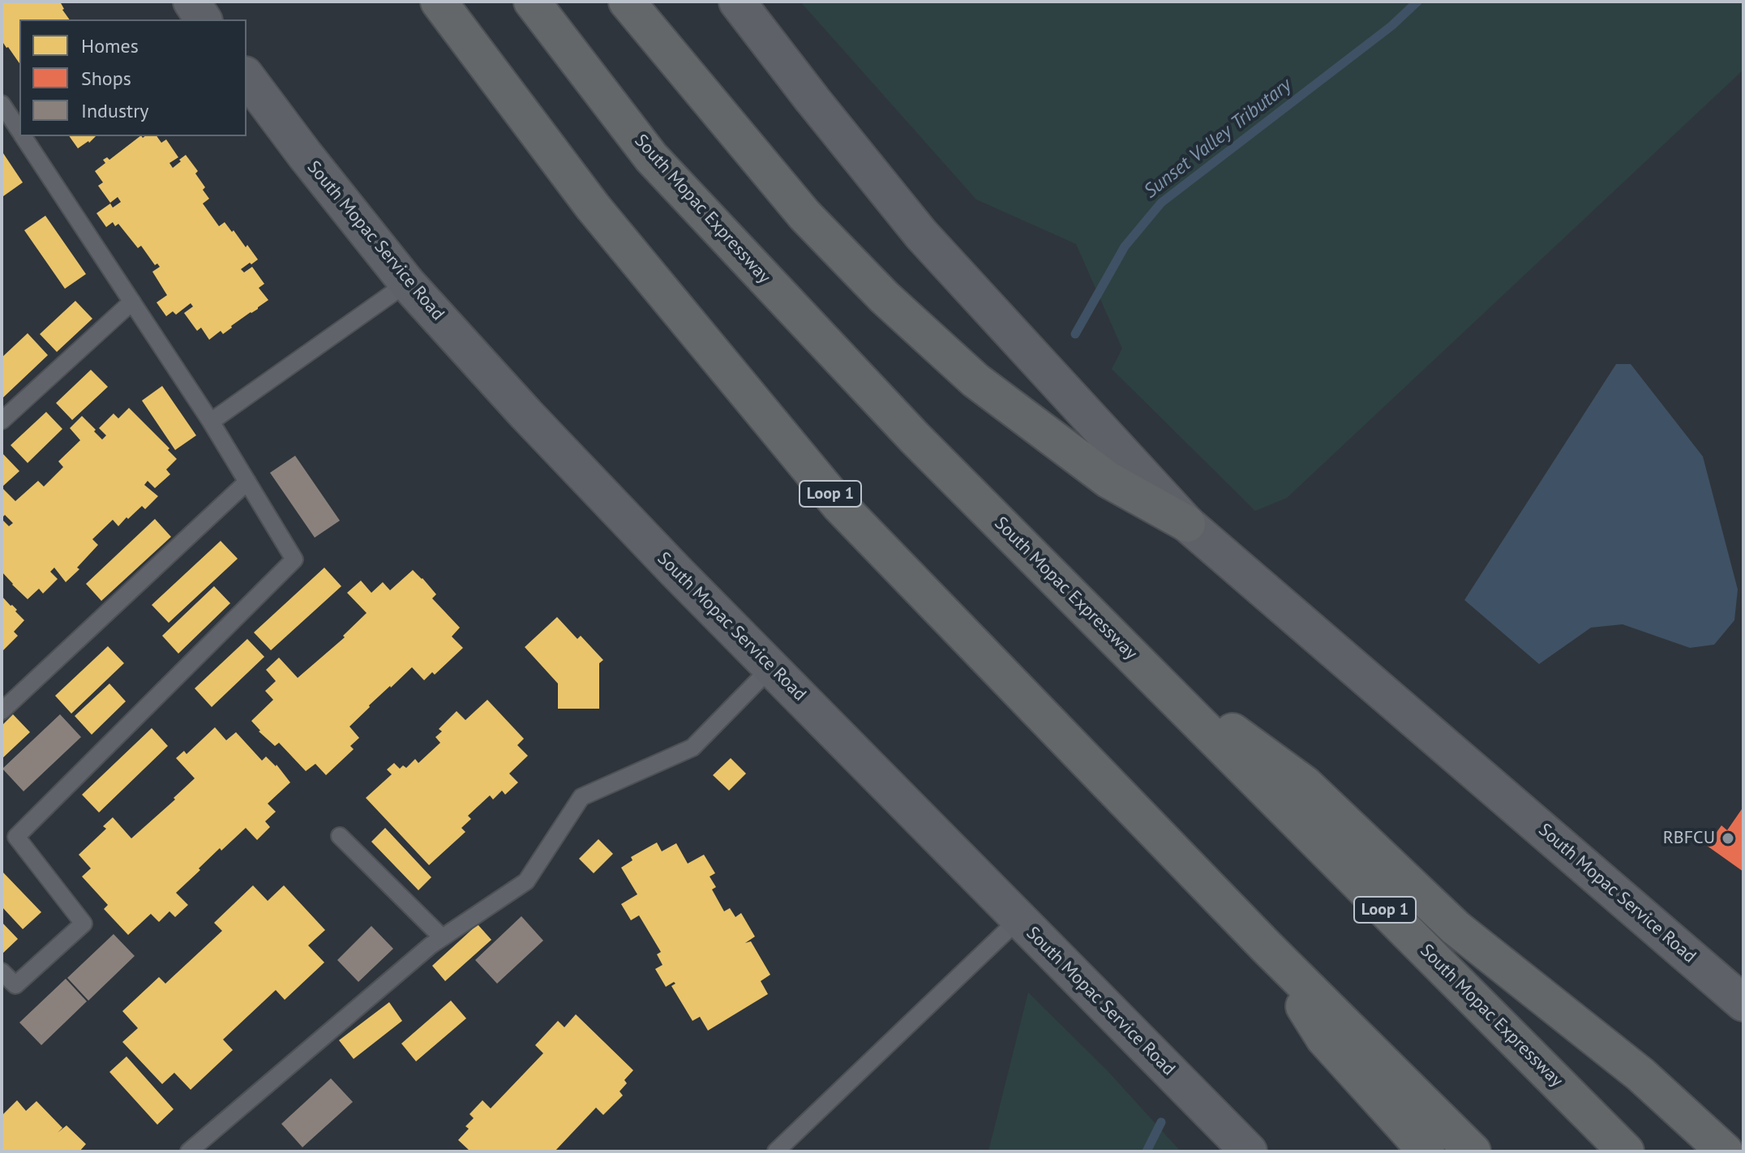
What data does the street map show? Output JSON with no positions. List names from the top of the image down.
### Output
{
  "streets": {
    "highway": ["South Mopac Expressway", "Loop 1"],
    "main road": ["South Mopac Service Road"]
  },
  "water": ["Sunset Valley Tributary"],
  "places": ["RBFCU"],
  "legend": ["Homes", "Shops", "Industry"]
}
